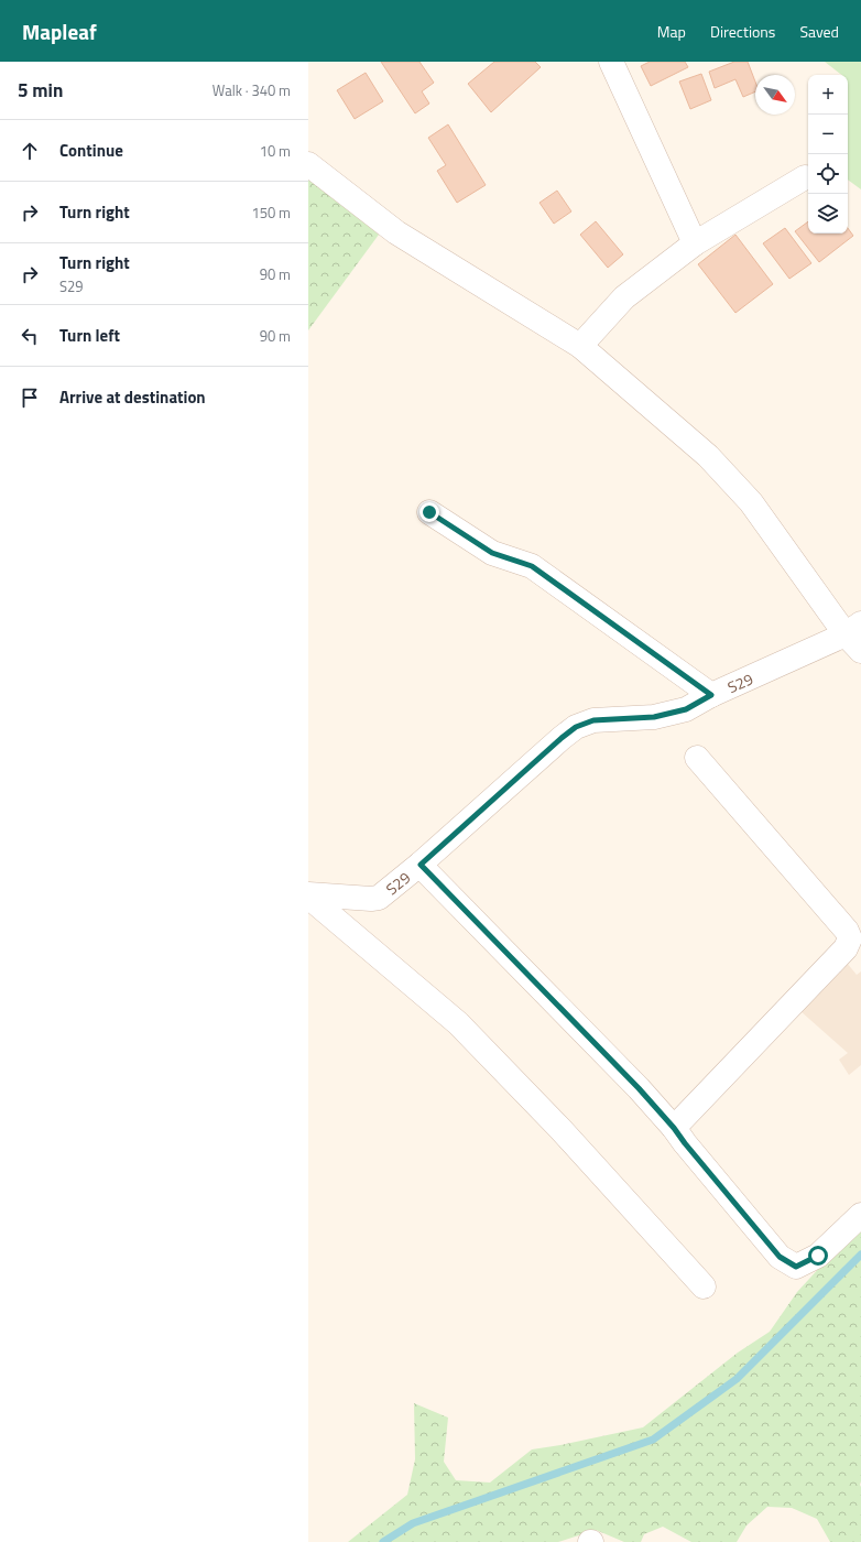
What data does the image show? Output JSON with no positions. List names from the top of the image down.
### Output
{
  "streets": {
    "street": ["S29"]
  },
  "north": "bottom right",
  "page": {
    "header": "Mapleaf",
    "nav": ["Map", "Directions", "Saved"],
    "heading": ["5 min", "Walk · 340 m"],
    "map_buttons": ["+", "−"],
    "list": [
      ["Continue", "10 m"],
      ["Turn right", "150 m"],
      ["Turn right", "S29", "90 m"],
      ["Turn left", "90 m"],
      "Arrive at destination"
    ]
  }
}
